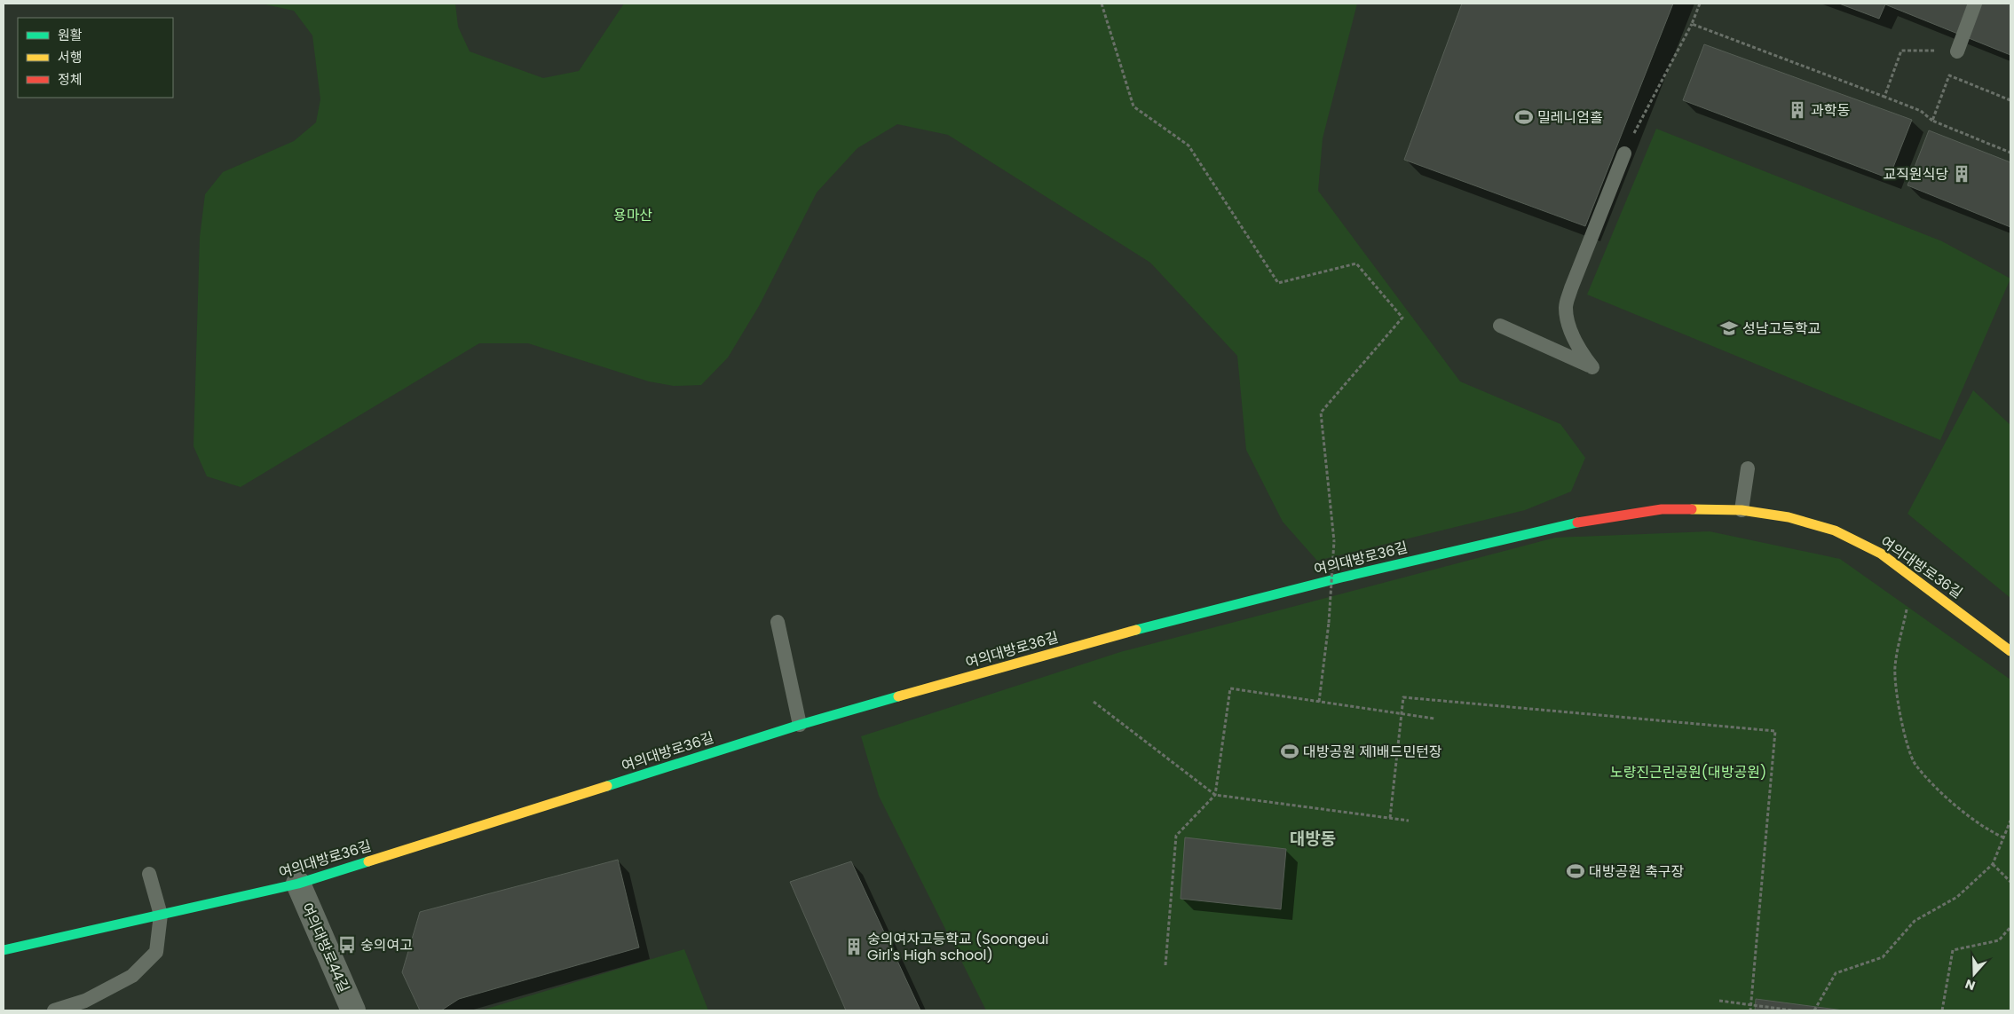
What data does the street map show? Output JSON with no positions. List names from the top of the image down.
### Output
{
  "streets": {
    "street": ["여의대방로36길", "여의대방로44길"]
  },
  "crossings": [
    ["여의대방로36길", "여의대방로44길"]
  ],
  "districts": ["대방동"],
  "parks": ["용마산", "노량진근린공원(대방공원)"],
  "places": {
    "building": ["과학동", "교직원식당", "숭의여자고등학교 (Soongeui Girl's High school)"],
    "sports": ["밀레니엄홀", "대방공원 제1배드민턴장", "대방공원 축구장"],
    "school or university": ["성남고등학교"],
    "bus stop": ["숭의여고"]
  },
  "legend": ["원활", "서행", "정체"],
  "north": "bottom"
}
